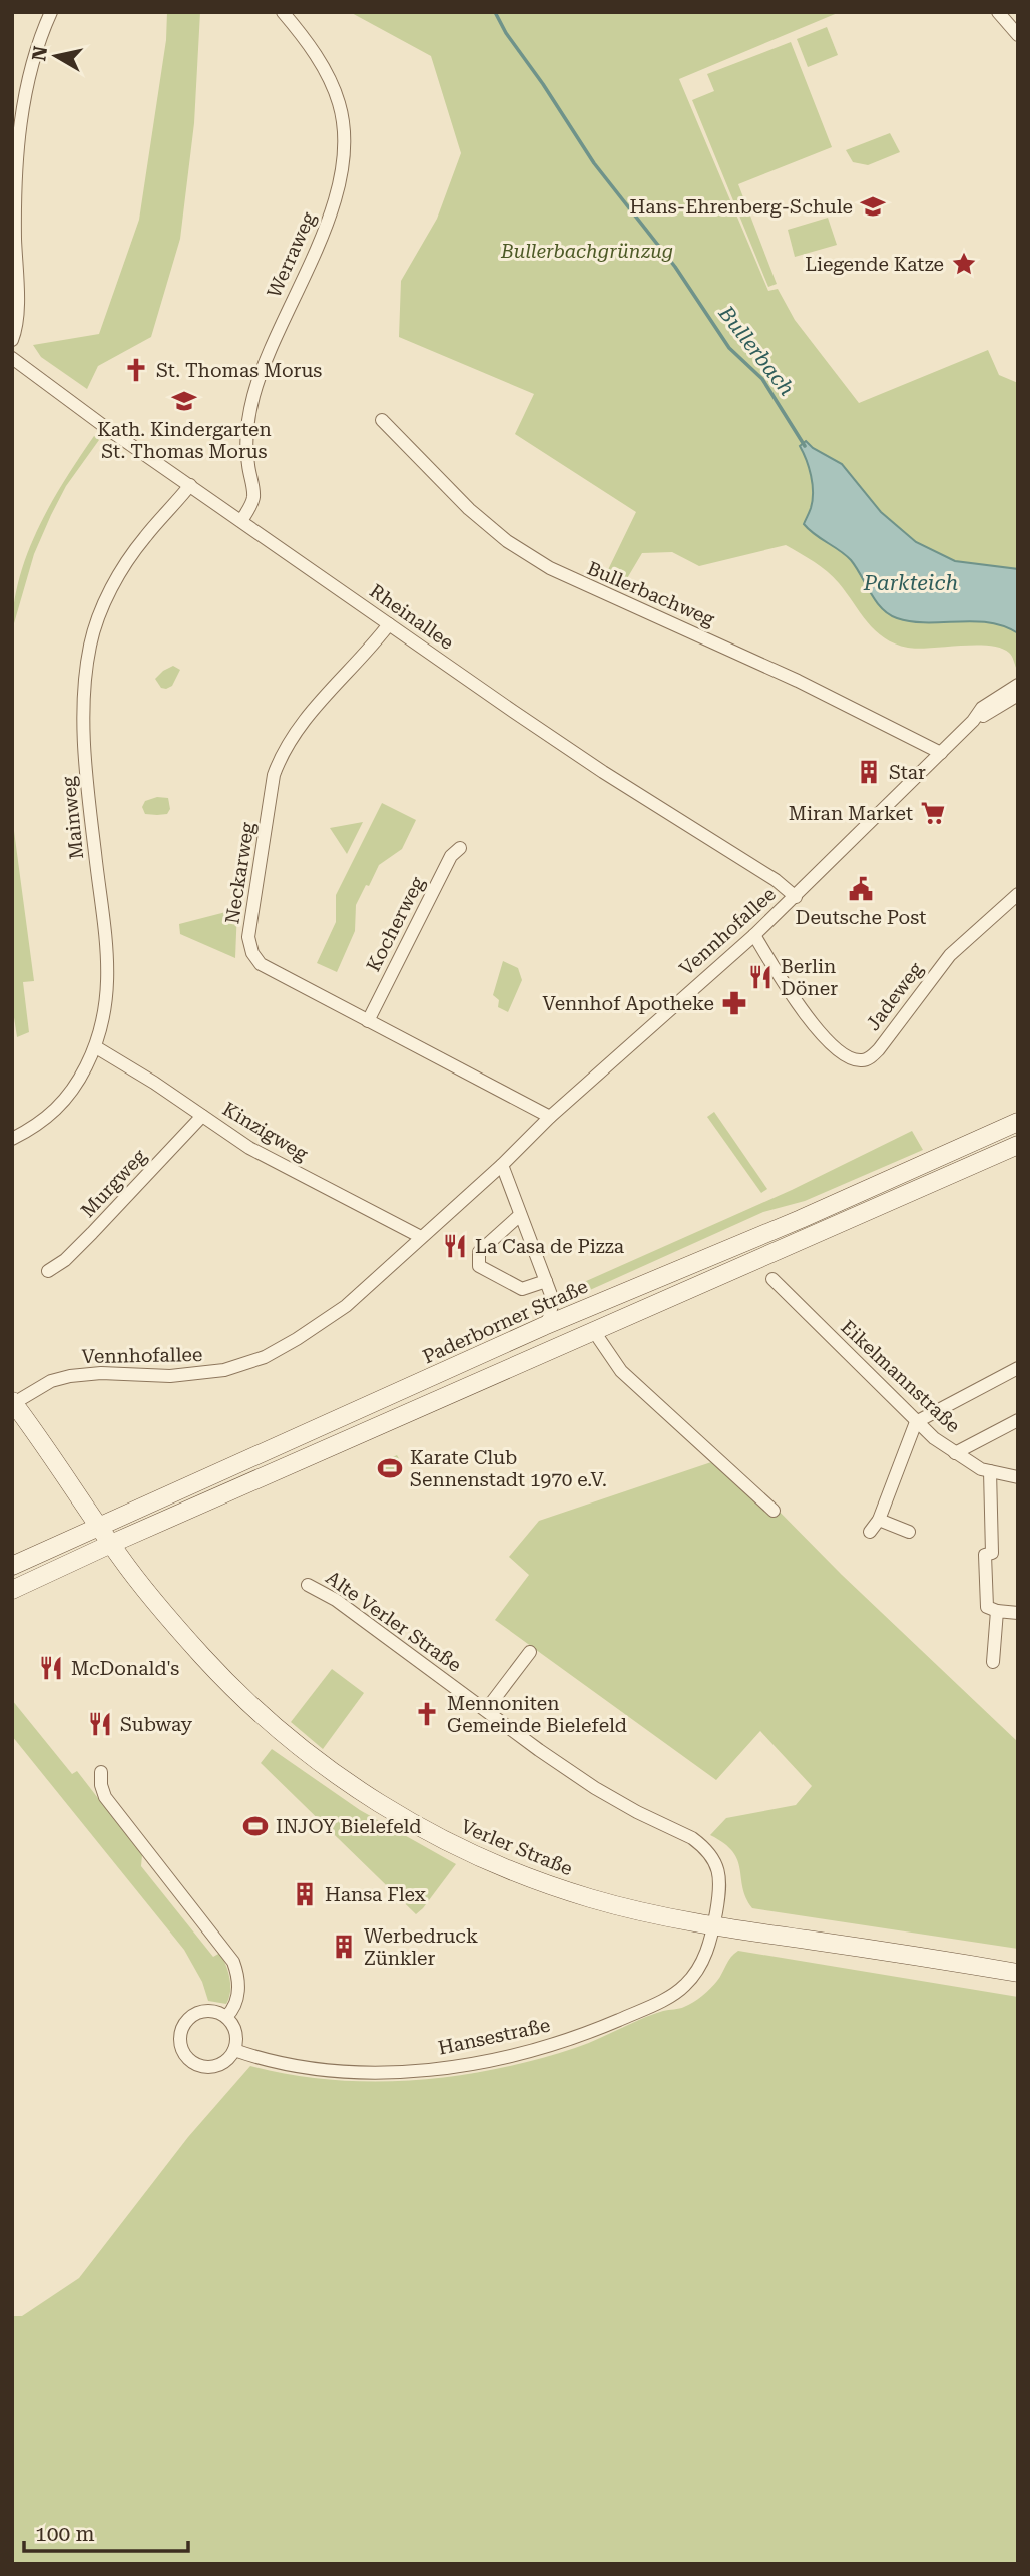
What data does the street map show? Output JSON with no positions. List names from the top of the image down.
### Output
{
  "streets": {
    "main road": ["Paderborner Straße", "Verler Straße"],
    "street": [
      "Werraweg",
      "Bullerbachweg",
      "Rheinallee",
      "Mainweg",
      "Neckarweg",
      "Kocherweg",
      "Vennhofallee",
      "Jadeweg",
      "Kinzigweg",
      "Murgweg",
      "Eikelmannstraße",
      "Alte Verler Straße",
      "Hansestraße"
    ]
  },
  "crossings": [
    ["Werraweg", "Rheinallee"],
    ["Bullerbachweg", "Vennhofallee"],
    ["Rheinallee", "Mainweg"],
    ["Rheinallee", "Neckarweg"],
    ["Rheinallee", "Vennhofallee"],
    ["Mainweg", "Kinzigweg"],
    ["Neckarweg", "Kocherweg"],
    ["Neckarweg", "Vennhofallee"],
    ["Vennhofallee", "Jadeweg"],
    ["Vennhofallee", "Kinzigweg"],
    ["Vennhofallee", "Verler Straße"],
    ["Kinzigweg", "Murgweg"],
    ["Paderborner Straße", "Verler Straße"],
    ["Alte Verler Straße", "Verler Straße"],
    ["Alte Verler Straße", "Hansestraße"],
    ["Verler Straße", "Hansestraße"]
  ],
  "water": ["Bullerbach", "Parkteich"],
  "parks": ["Bullerbachgrünzug"],
  "places": {
    "school or university": ["Hans-Ehrenberg-Schule", "Kath. Kindergarten St. Thomas Morus"],
    "place": ["Liegende Katze"],
    "church": ["St. Thomas Morus", "Mennoniten Gemeinde Bielefeld"],
    "building": ["Star", "Hansa Flex", "Werbedruck Zünkler"],
    "supermarket": ["Miran Market"],
    "public building": ["Deutsche Post"],
    "restaurant": [
      "Berlin Döner",
      "La Casa de Pizza",
      "McDonald's",
      "Subway"
    ],
    "pharmacy": ["Vennhof Apotheke"],
    "sports": ["Karate Club Sennenstadt 1970 e.V.", "INJOY Bielefeld"]
  },
  "scale_bar": "100 m",
  "north": "left"
}
